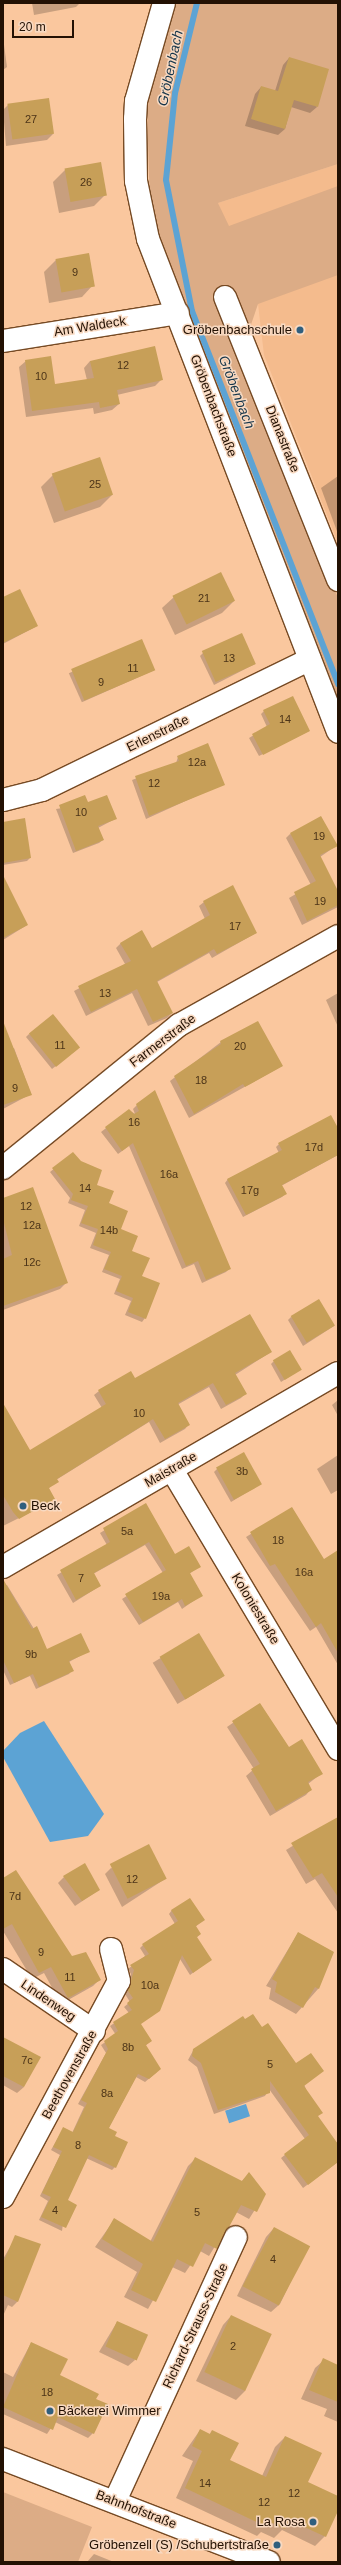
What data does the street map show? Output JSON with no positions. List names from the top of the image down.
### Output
{
  "streets": {
    "street": [
      "Am Waldeck",
      "Gröbenbachstraße",
      "Dianastraße",
      "Erlenstraße",
      "Farmerstraße",
      "Maistraße",
      "Koloniestraße",
      "Lindenweg",
      "Beethovenstraße",
      "Richard-Strauss-Straße",
      "Bahnhofstraße"
    ]
  },
  "crossings": [
    ["Am Waldeck", "Gröbenbachstraße"],
    ["Gröbenbachstraße", "Erlenstraße"],
    ["Maistraße", "Koloniestraße"],
    ["Lindenweg", "Beethovenstraße"],
    ["Richard-Strauss-Straße", "Bahnhofstraße"]
  ],
  "water": ["Gröbenbach"],
  "places": [
    "Gröbenbachschule",
    "Beck",
    "Bäckerei Wimmer",
    "La Rosa",
    "Gröbenzell (S) /Schubertstraße"
  ],
  "house_numbers": [
    "27",
    "26",
    "9",
    "12",
    "10",
    "25",
    "21",
    "13",
    "11",
    "9",
    "14",
    "12a",
    "12",
    "10",
    "19",
    "19",
    "17",
    "13",
    "11",
    "20",
    "18",
    "9",
    "16",
    "17d",
    "16a",
    "14",
    "17g",
    "12",
    "12a",
    "14b",
    "12c",
    "10",
    "3b",
    "5a",
    "18",
    "16a",
    "7",
    "19a",
    "9b",
    "12",
    "7d",
    "9",
    "11",
    "10a",
    "8b",
    "7c",
    "5",
    "8a",
    "8",
    "4",
    "5",
    "4",
    "2",
    "18",
    "14",
    "12",
    "12"
  ],
  "scale_bar": "20 m"
}
